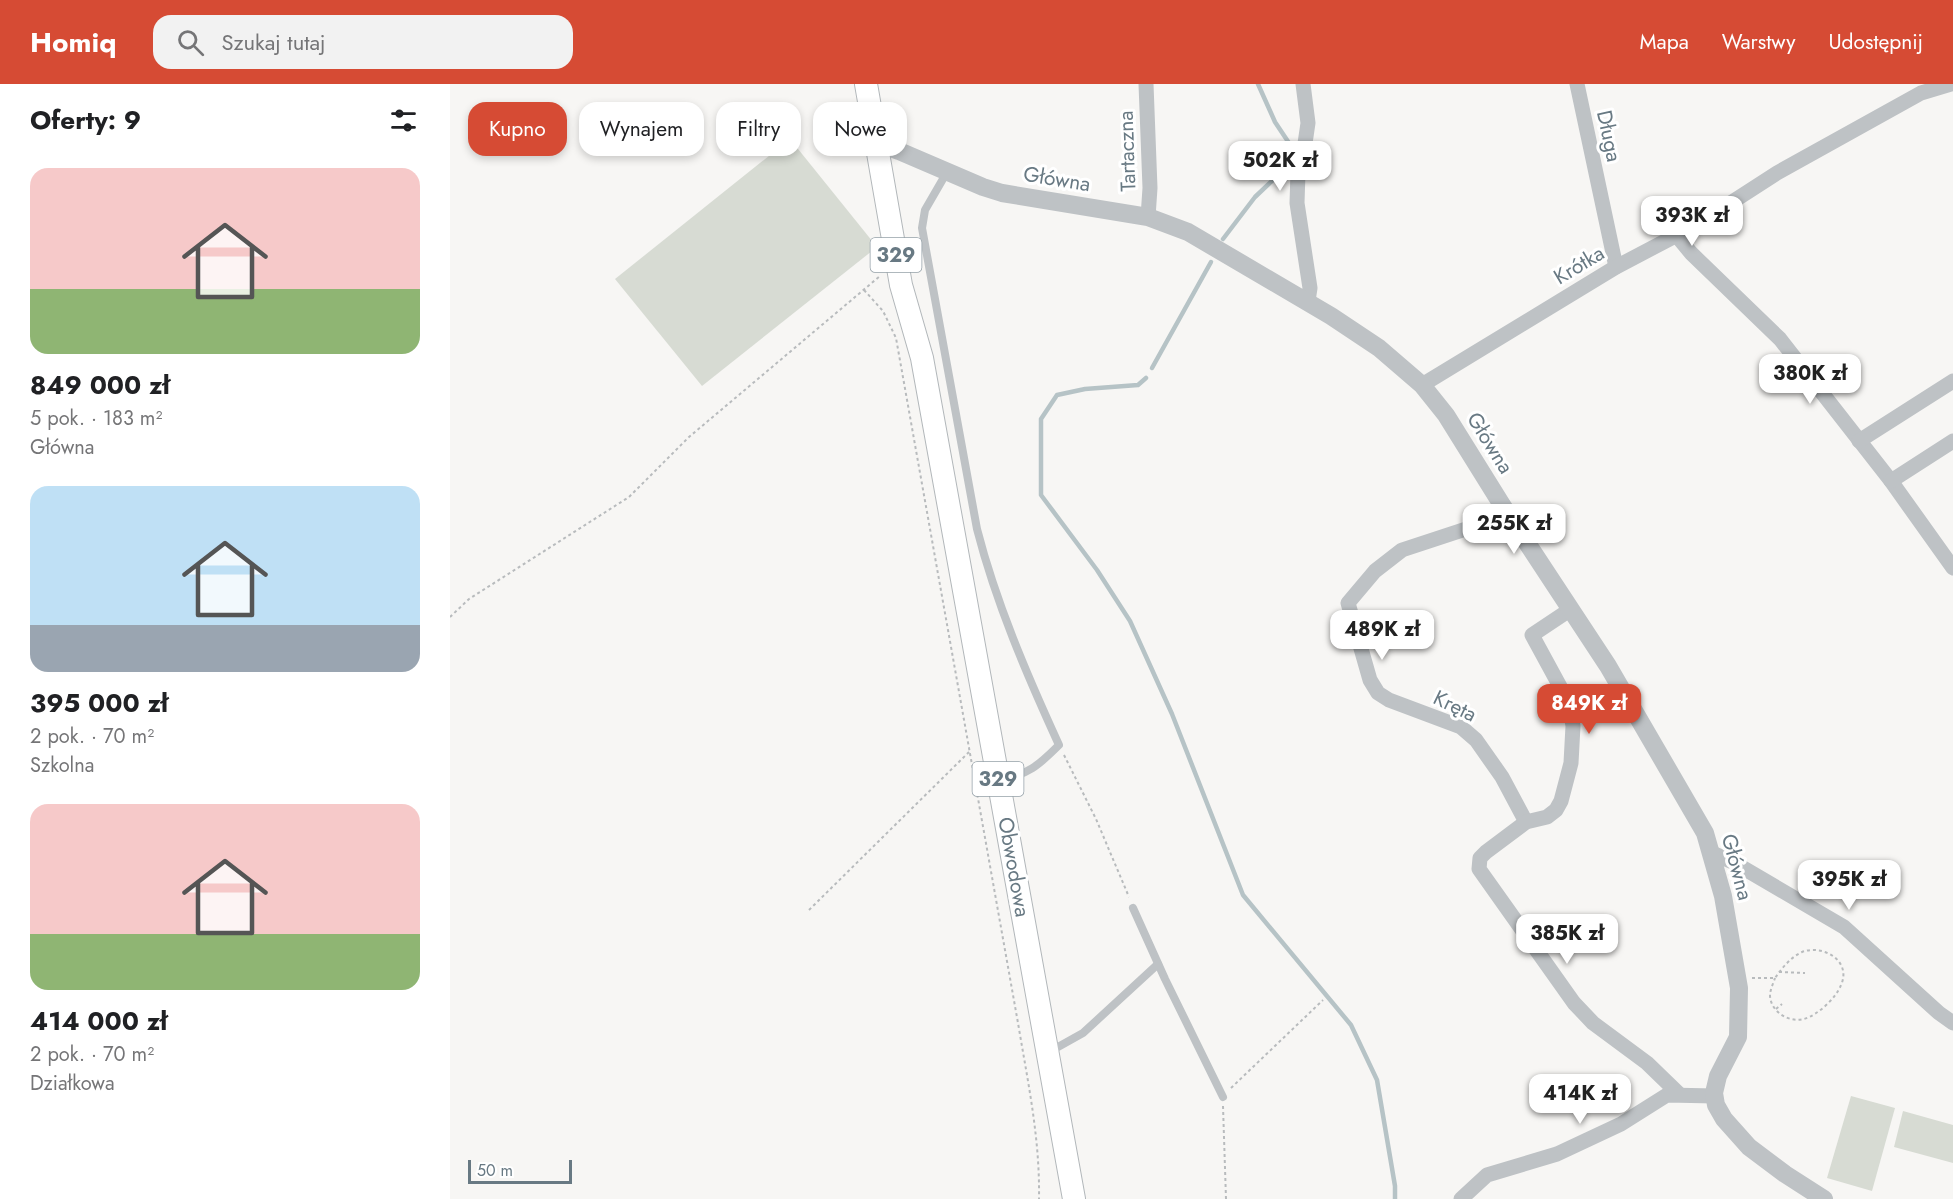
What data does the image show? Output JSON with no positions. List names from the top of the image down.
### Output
{
  "streets": {
    "main road": ["329", "Obwodowa"],
    "street": [
      "Długa",
      "Tartaczna",
      "Główna",
      "Krótka",
      "Kręta"
    ]
  },
  "crossings": [
    ["Długa", "Krótka"],
    ["Tartaczna", "Główna"],
    ["Główna", "Krótka"],
    ["Główna", "Kręta"]
  ],
  "scale_bar": "50 m",
  "page": {
    "header": "Homiq",
    "search": "Szukaj tutaj",
    "nav": ["Mapa", "Warstwy", "Udostępnij"],
    "heading": "Oferty: 9",
    "chip": [
      "Kupno",
      "Wynajem",
      "Filtry",
      "Nowe"
    ],
    "price": [
      "502K zł",
      "393K zł",
      "380K zł",
      "255K zł",
      "489K zł",
      "849K zł",
      "395K zł",
      "385K zł",
      "414K zł"
    ],
    "list": [
      {
        "name": "849 000 zł",
        "note": "5 pok. · 183 m² · Główna"
      },
      {
        "name": "395 000 zł",
        "note": "2 pok. · 70 m² · Szkolna"
      },
      {
        "name": "414 000 zł",
        "note": "2 pok. · 70 m² · Działkowa"
      }
    ],
    "scale": "50 m"
  }
}
